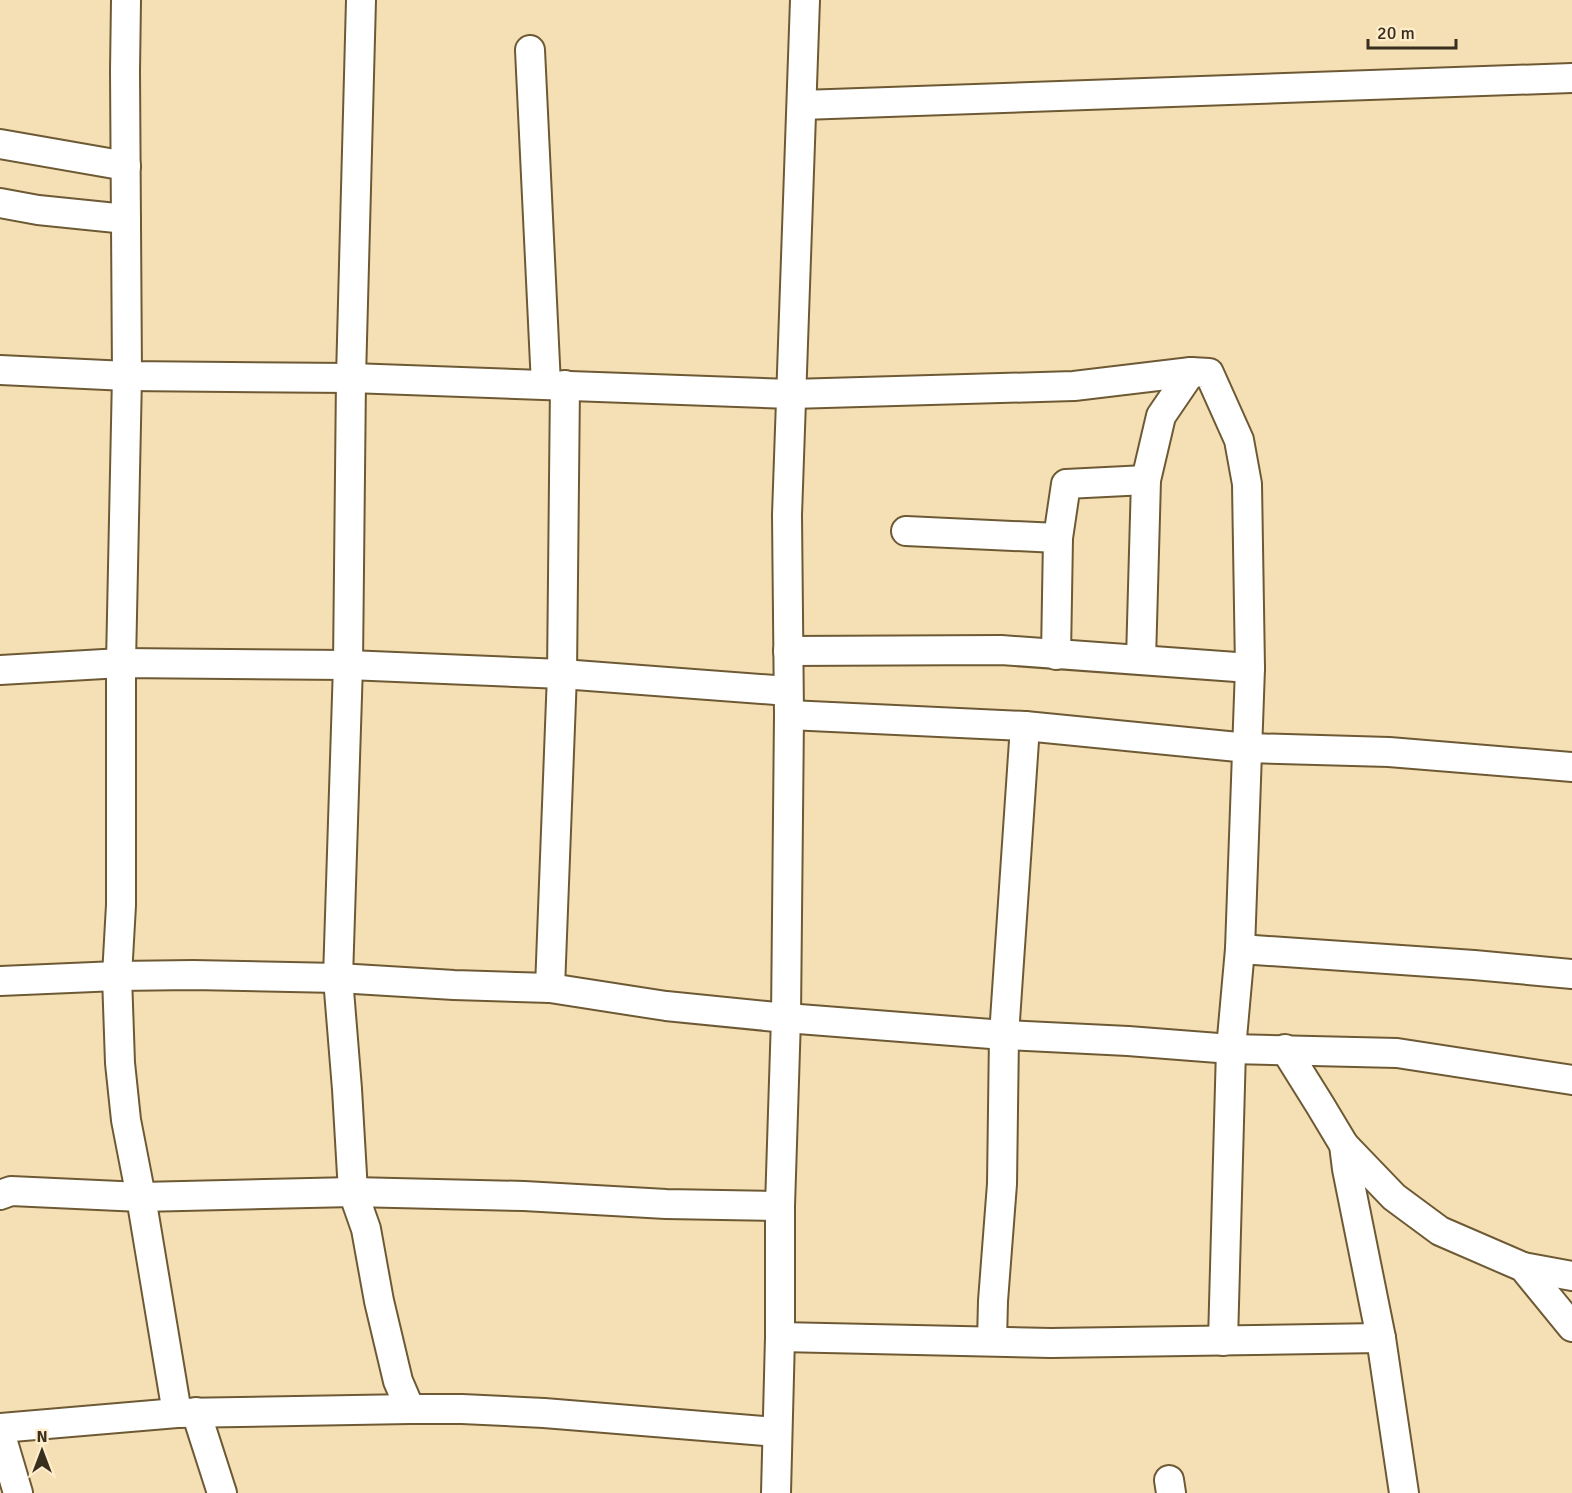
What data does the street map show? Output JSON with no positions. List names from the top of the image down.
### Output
{
  "scale_bar": "20 m",
  "north": "top"
}
